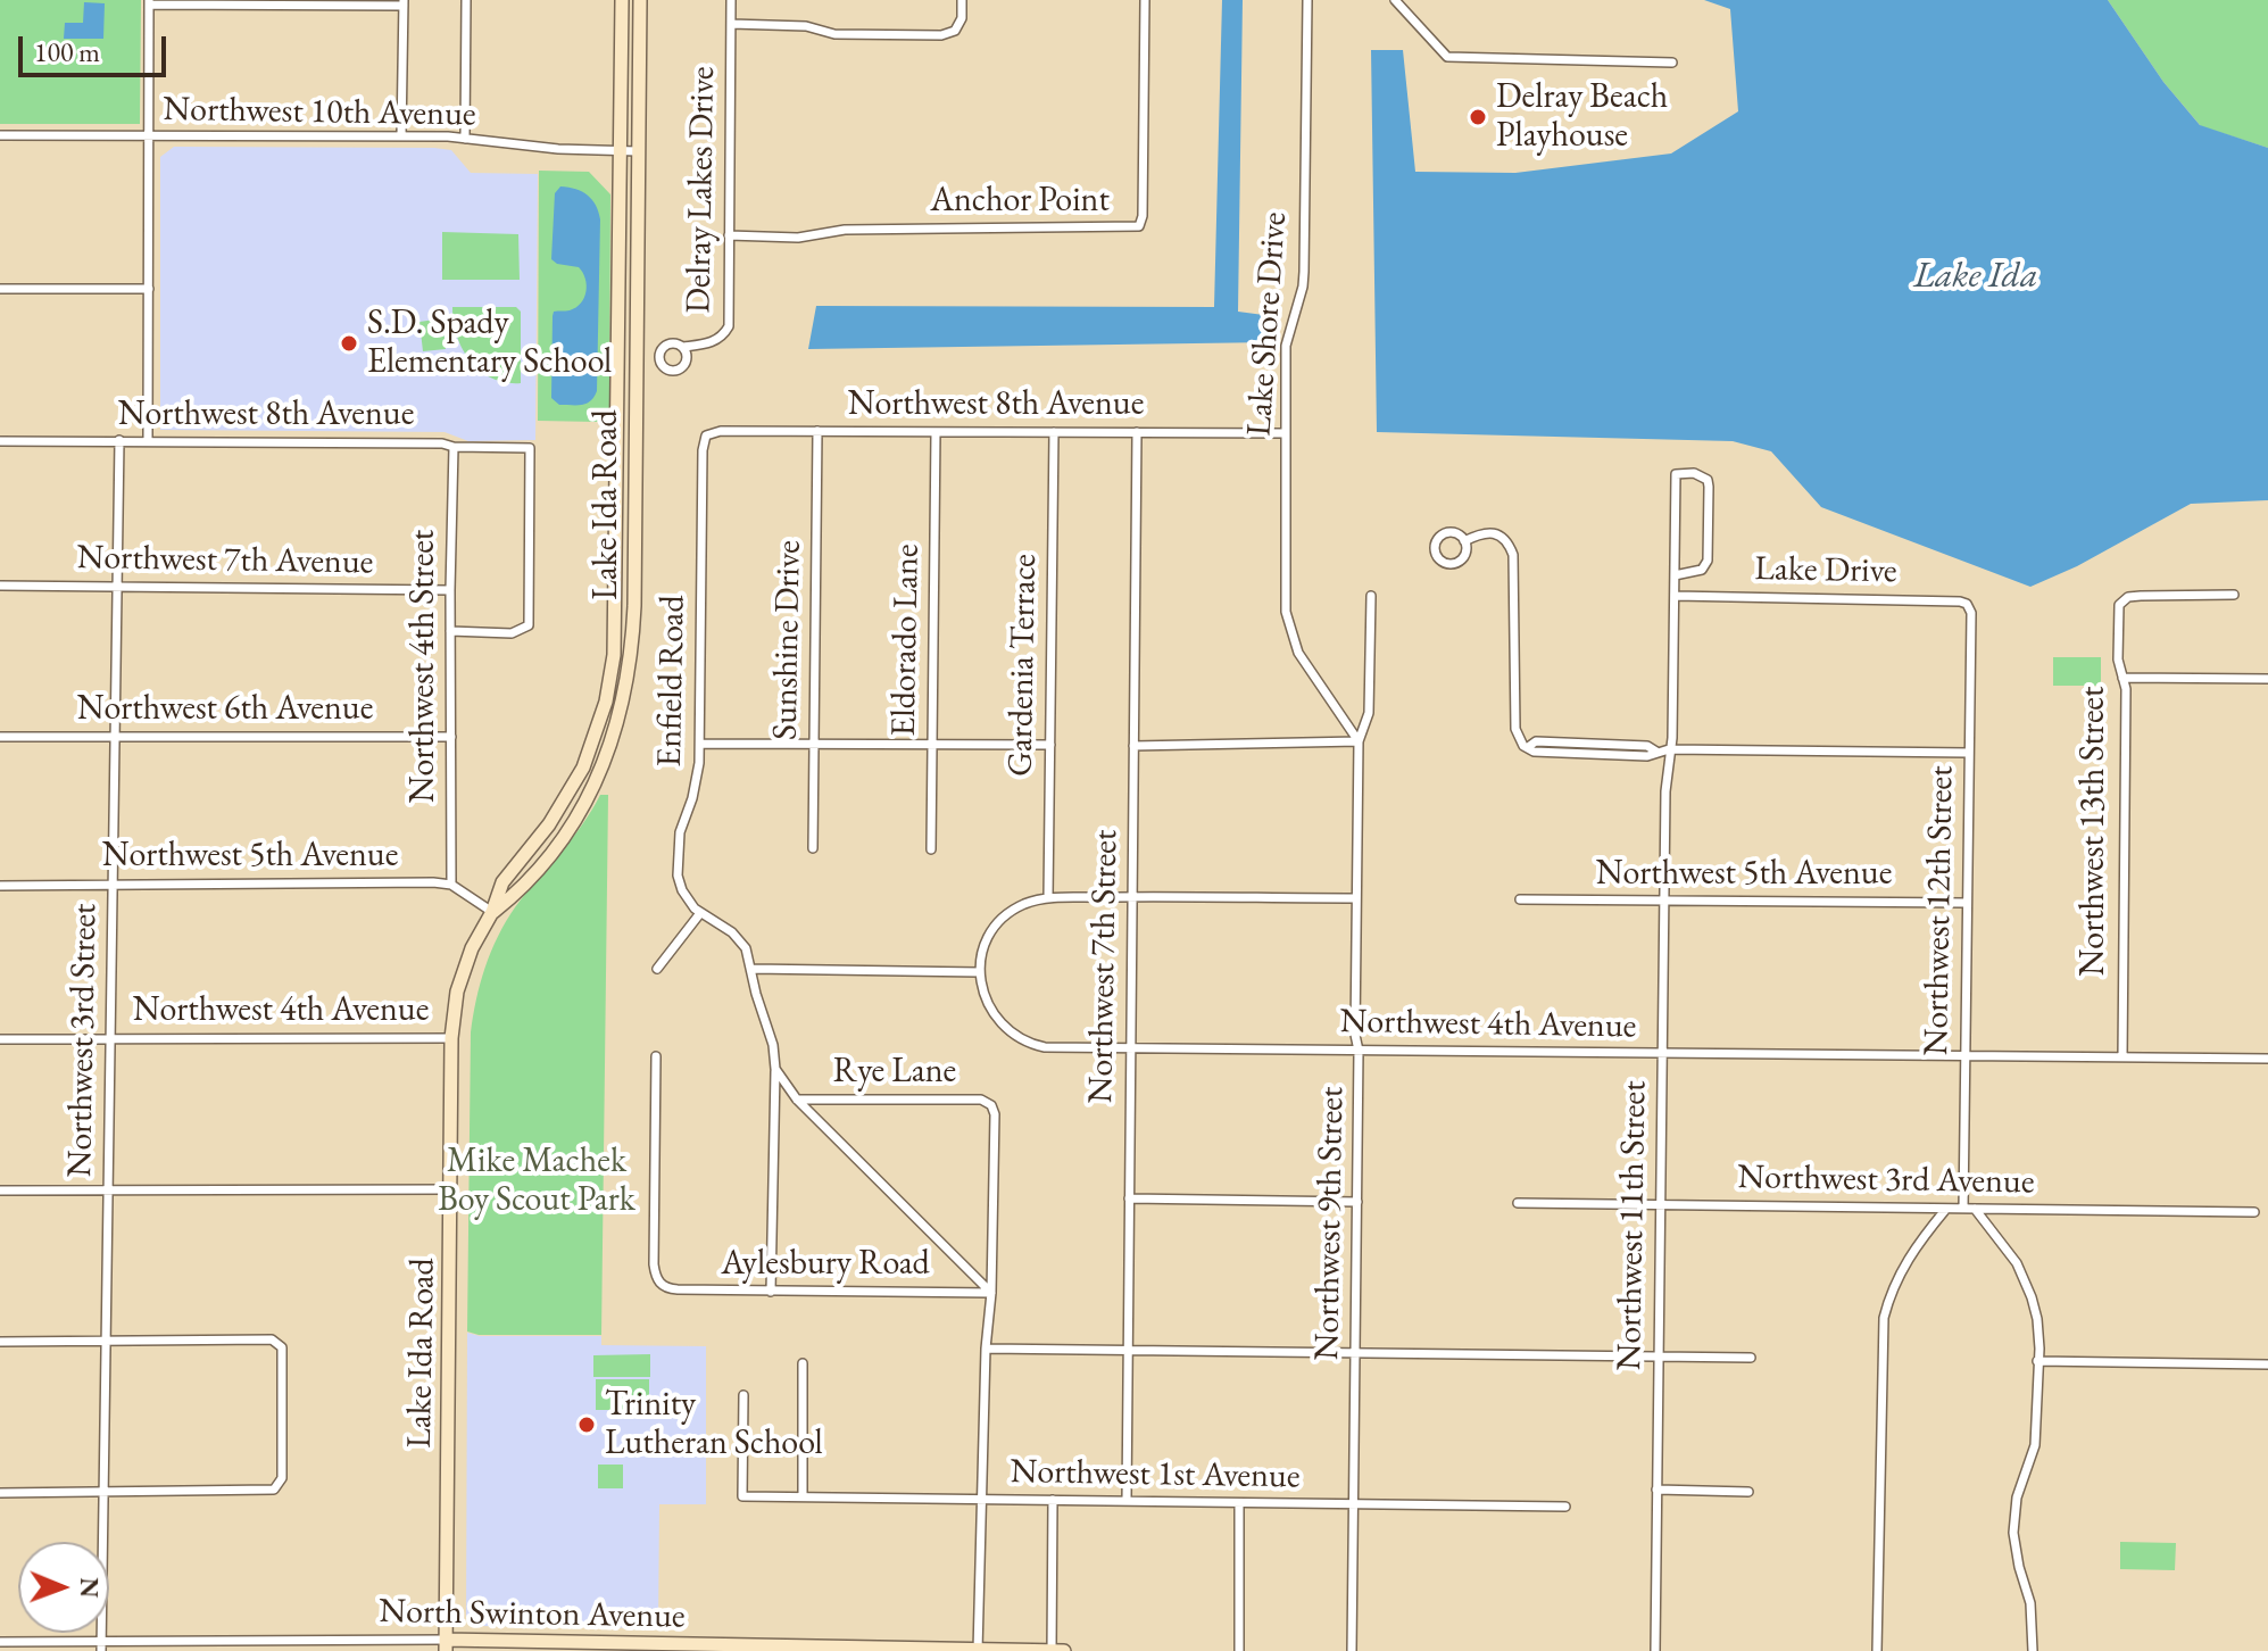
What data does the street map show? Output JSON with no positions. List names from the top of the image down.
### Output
{
  "streets": {
    "street": [
      "Northwest 10th Avenue",
      "Delray Lakes Drive",
      "Anchor Point",
      "Lake Shore Drive",
      "Northwest 8th Avenue",
      "Lake Ida Road",
      "Northwest 7th Avenue",
      "Lake Drive",
      "Sunshine Drive",
      "Eldorado Lane",
      "Gardenia Terrace",
      "Northwest 4th Street",
      "Enfield Road",
      "Northwest 6th Avenue",
      "Northwest 13th Street",
      "Northwest 5th Avenue",
      "Northwest 12th Street",
      "Northwest 7th Street",
      "Northwest 4th Avenue",
      "Northwest 3rd Street",
      "Rye Lane",
      "Northwest 3rd Avenue",
      "Northwest 9th Street",
      "Northwest 11th Street",
      "Aylesbury Road",
      "Northwest 1st Avenue",
      "North Swinton Avenue"
    ]
  },
  "crossings": [
    ["Northwest 10th Avenue", "Lake Ida Road"],
    ["Delray Lakes Drive", "Anchor Point"],
    ["Lake Shore Drive", "Northwest 8th Avenue"],
    ["Lake Shore Drive", "Northwest 9th Street"],
    ["Northwest 8th Avenue", "Sunshine Drive"],
    ["Northwest 8th Avenue", "Eldorado Lane"],
    ["Northwest 8th Avenue", "Gardenia Terrace"],
    ["Northwest 8th Avenue", "Northwest 4th Street"],
    ["Northwest 8th Avenue", "Enfield Road"],
    ["Northwest 8th Avenue", "Northwest 7th Street"],
    ["Northwest 8th Avenue", "Northwest 3rd Street"],
    ["Lake Ida Road", "Northwest 4th Avenue"],
    ["Lake Ida Road", "North Swinton Avenue"],
    ["Northwest 7th Avenue", "Northwest 4th Street"],
    ["Northwest 7th Avenue", "Northwest 3rd Street"],
    ["Lake Drive", "Northwest 12th Street"],
    ["Lake Drive", "Northwest 11th Street"],
    ["Gardenia Terrace", "Northwest 7th Street"],
    ["Gardenia Terrace", "Northwest 4th Avenue"],
    ["Northwest 4th Street", "Northwest 6th Avenue"],
    ["Northwest 4th Street", "Northwest 5th Avenue"],
    ["Enfield Road", "Rye Lane"],
    ["Enfield Road", "Aylesbury Road"],
    ["Northwest 6th Avenue", "Northwest 3rd Street"],
    ["Northwest 13th Street", "Northwest 4th Avenue"],
    ["Northwest 5th Avenue", "Northwest 12th Street"],
    ["Northwest 5th Avenue", "Northwest 3rd Street"],
    ["Northwest 5th Avenue", "Northwest 11th Street"],
    ["Northwest 12th Street", "Northwest 4th Avenue"],
    ["Northwest 12th Street", "Northwest 3rd Avenue"],
    ["Northwest 7th Street", "Northwest 4th Avenue"],
    ["Northwest 7th Street", "Northwest 1st Avenue"],
    ["Northwest 4th Avenue", "Northwest 3rd Street"],
    ["Northwest 4th Avenue", "Northwest 9th Street"],
    ["Northwest 4th Avenue", "Northwest 11th Street"],
    ["Northwest 3rd Street", "North Swinton Avenue"],
    ["Rye Lane", "Aylesbury Road"],
    ["Northwest 3rd Avenue", "Northwest 11th Street"],
    ["Northwest 9th Street", "Northwest 1st Avenue"]
  ],
  "water": ["Lake Ida"],
  "parks": ["Mike Machek Boy Scout Park"],
  "places": ["Delray Beach Playhouse", "S.D. Spady Elementary School", "Trinity Lutheran School"],
  "scale_bar": "100 m",
  "north": "right"
}
